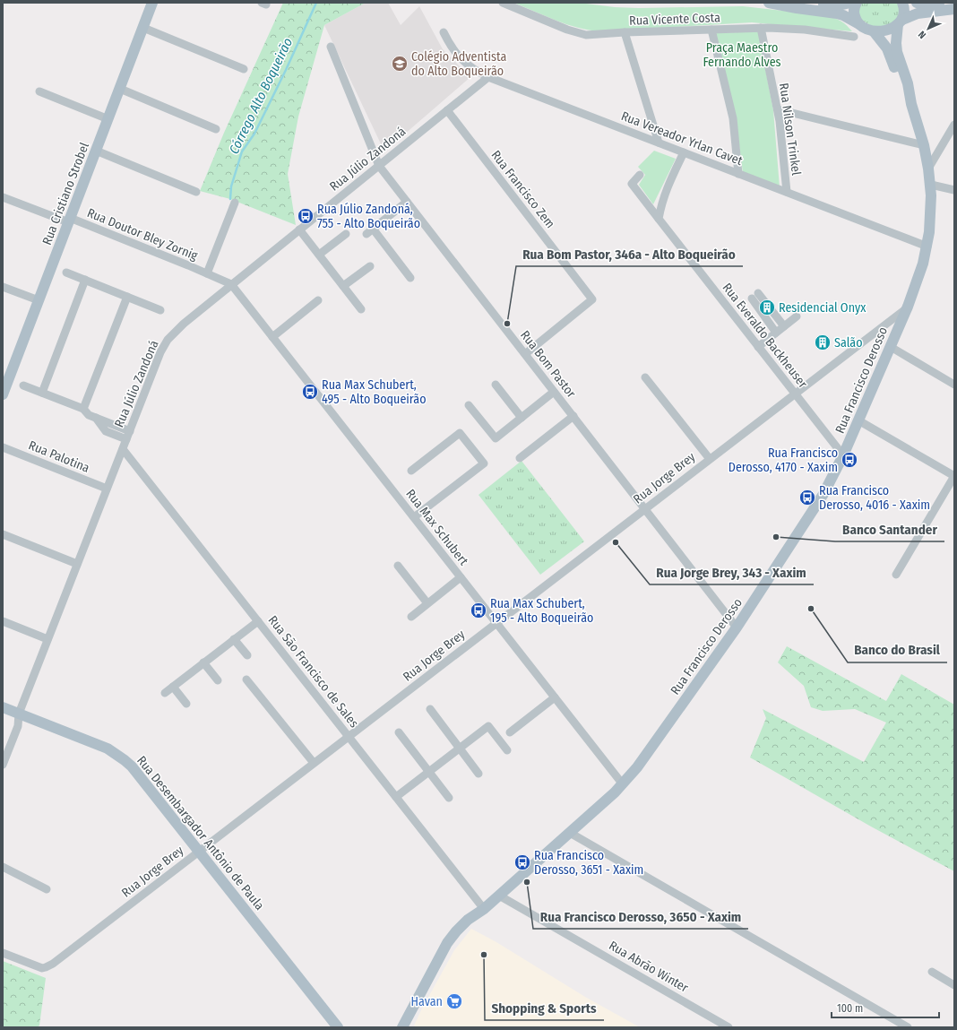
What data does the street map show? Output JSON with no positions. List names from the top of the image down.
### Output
{
  "streets": {
    "main road": ["Rua Cristiano Strobel", "Rua Francisco Derosso", "Rua Desembargador Antônio de Paula"],
    "street": [
      "Rua Vicente Costa",
      "Rua Nilson Trinkel",
      "Rua Vereador Yrlan Cavet",
      "Rua Júlio Zandoná",
      "Rua Francisco Zem",
      "Rua Doutor Bley Zornig",
      "Rua Everaldo Backheuser",
      "Rua Bom Pastor",
      "Rua Palotina",
      "Rua Jorge Brey",
      "Rua Max Schubert",
      "Rua São Francisco de Sales",
      "Rua Abrão Winter"
    ]
  },
  "crossings": [
    ["Rua Vicente Costa", "Rua Nilson Trinkel"],
    ["Rua Nilson Trinkel", "Rua Vereador Yrlan Cavet"],
    ["Rua Vereador Yrlan Cavet", "Rua Júlio Zandoná"],
    ["Rua Vereador Yrlan Cavet", "Rua Francisco Derosso"],
    ["Rua Júlio Zandoná", "Rua Francisco Zem"],
    ["Rua Júlio Zandoná", "Rua Doutor Bley Zornig"],
    ["Rua Júlio Zandoná", "Rua Bom Pastor"],
    ["Rua Júlio Zandoná", "Rua Palotina"],
    ["Rua Júlio Zandoná", "Rua Max Schubert"],
    ["Rua Júlio Zandoná", "Rua São Francisco de Sales"],
    ["Rua Júlio Zandoná", "Rua Desembargador Antônio de Paula"],
    ["Rua Francisco Zem", "Rua Bom Pastor"],
    ["Rua Cristiano Strobel", "Rua Doutor Bley Zornig"],
    ["Rua Doutor Bley Zornig", "Rua Max Schubert"],
    ["Rua Everaldo Backheuser", "Rua Francisco Derosso"],
    ["Rua Everaldo Backheuser", "Rua Jorge Brey"],
    ["Rua Bom Pastor", "Rua Francisco Derosso"],
    ["Rua Bom Pastor", "Rua Jorge Brey"],
    ["Rua Francisco Derosso", "Rua Jorge Brey"],
    ["Rua Francisco Derosso", "Rua Max Schubert"],
    ["Rua Francisco Derosso", "Rua São Francisco de Sales"],
    ["Rua Francisco Derosso", "Rua Abrão Winter"],
    ["Rua Jorge Brey", "Rua Max Schubert"],
    ["Rua Jorge Brey", "Rua São Francisco de Sales"],
    ["Rua Jorge Brey", "Rua Desembargador Antônio de Paula"]
  ],
  "water": ["Córrego Alto Boqueirão"],
  "parks": ["Praça Maestro Fernando Alves"],
  "places": {
    "school or university": ["Colégio Adventista do Alto Boqueirão"],
    "bus stop": [
      "Rua Júlio Zandoná, 755 - Alto Boqueirão",
      "Rua Max Schubert, 495 - Alto Boqueirão",
      "Rua Francisco Derosso, 4170 - Xaxim",
      "Rua Francisco Derosso, 4016 - Xaxim",
      "Rua Max Schubert, 195 - Alto Boqueirão",
      "Rua Francisco Derosso, 3651 - Xaxim"
    ],
    "building": ["Residencial Onyx", "Salão"],
    "other": [
      "Rua Bom Pastor, 346a - Alto Boqueirão",
      "Banco Santander",
      "Rua Jorge Brey, 343 - Xaxim",
      "Banco do Brasil",
      "Rua Francisco Derosso, 3650 - Xaxim",
      "Shopping & Sports"
    ],
    "supermarket": ["Havan"]
  },
  "scale_bar": "100 m",
  "north": "bottom left"
}
